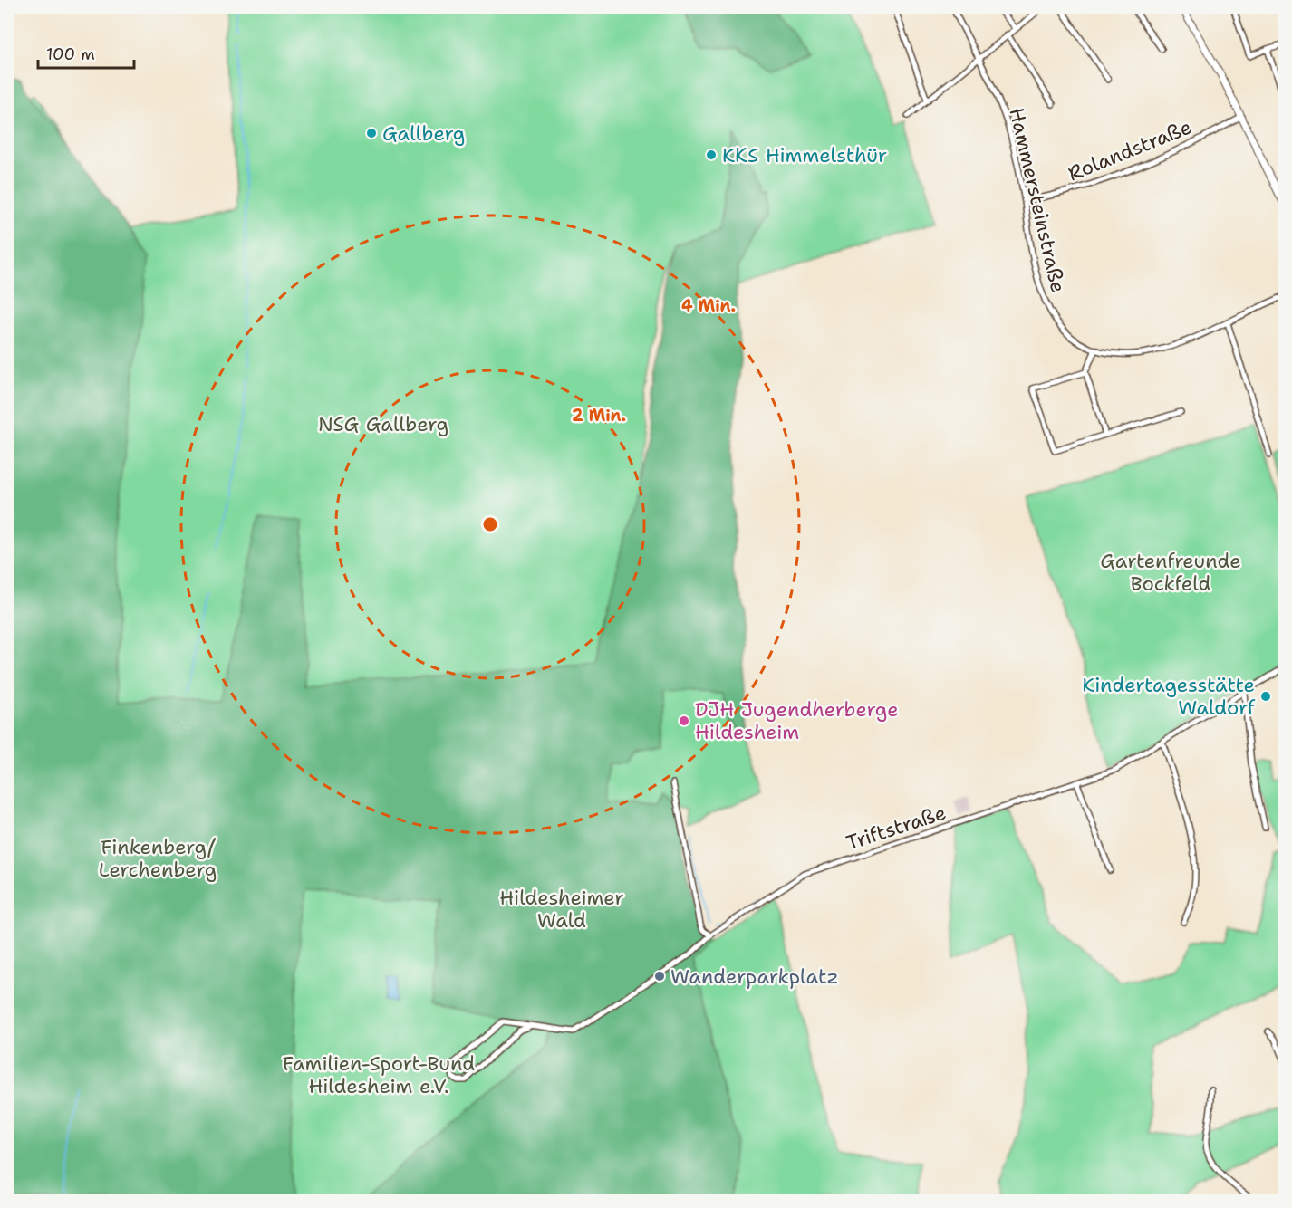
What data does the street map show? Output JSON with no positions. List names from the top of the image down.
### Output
{
  "streets": {
    "street": ["Rolandstraße", "Hammersteinstraße", "Triftstraße"]
  },
  "crossings": [
    ["Rolandstraße", "Hammersteinstraße"]
  ],
  "parks": [
    "NSG Gallberg",
    "Gartenfreunde Bockfeld",
    "Finkenberg/ Lerchenberg",
    "Hildesheimer Wald",
    "Familien-Sport-Bund Hildesheim e.V."
  ],
  "places": [
    "Gallberg",
    "KKS Himmelsthür",
    "Kindertagesstätte Waldorf",
    "DJH Jugendherberge Hildesheim",
    "Wanderparkplatz"
  ],
  "scale_bar": "100 m",
  "rings": ["4 Min.", "2 Min."]
}
